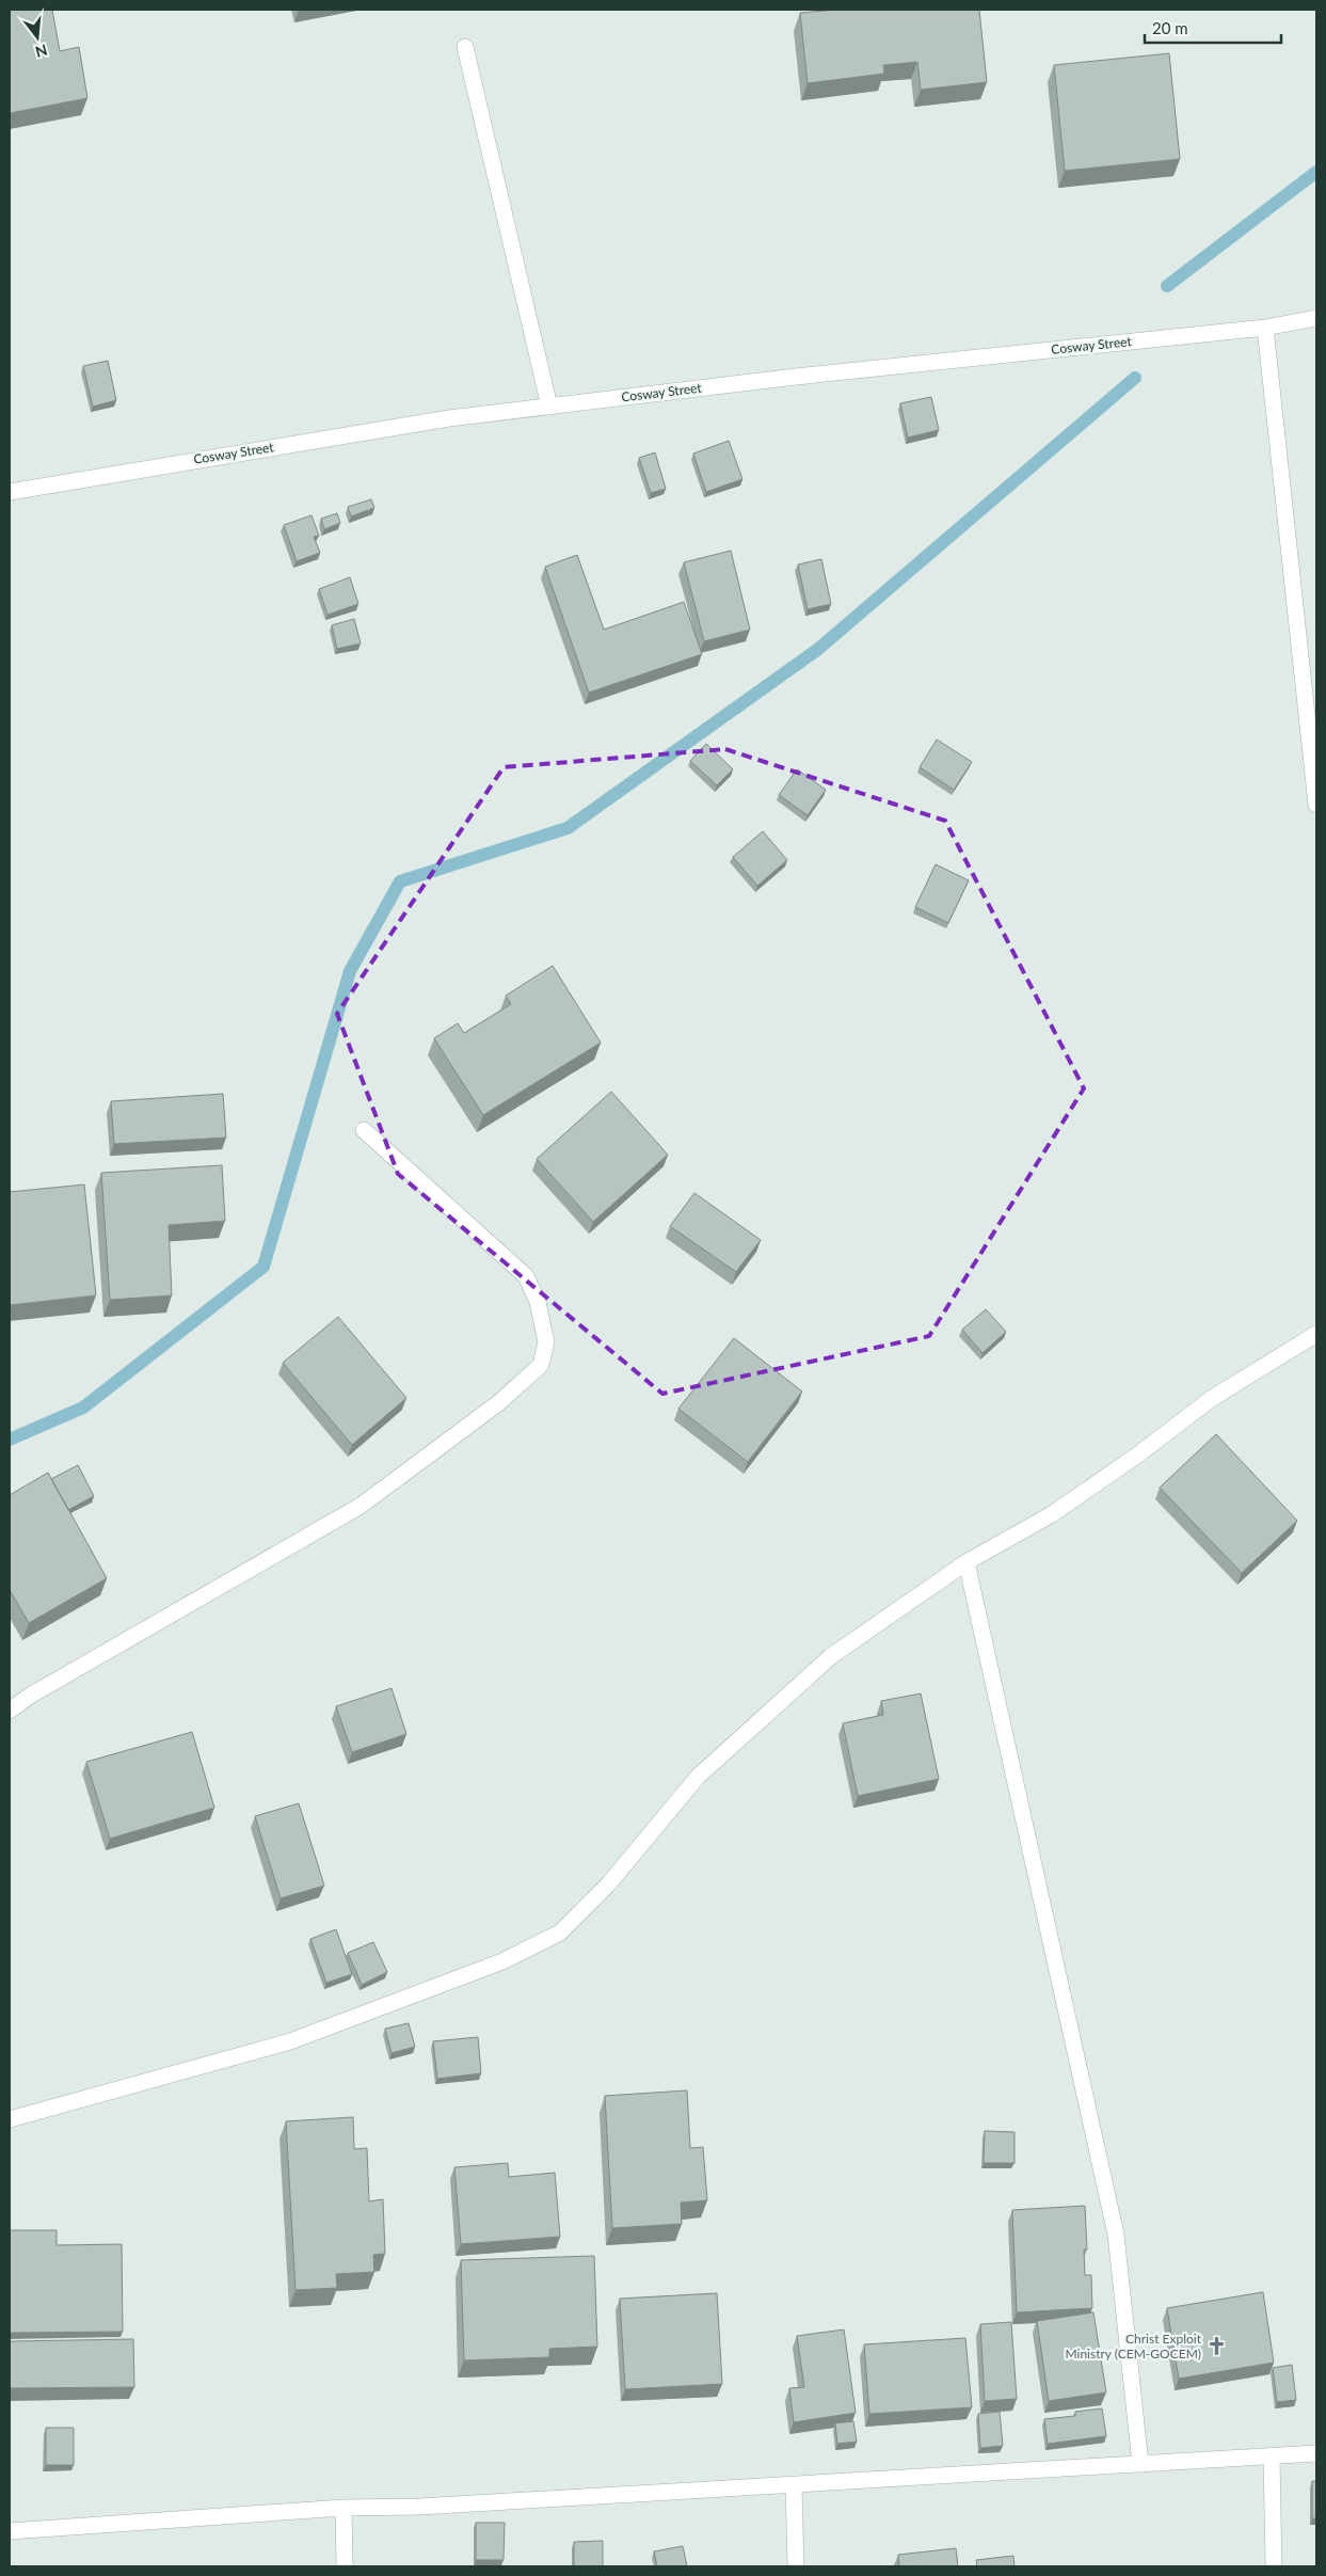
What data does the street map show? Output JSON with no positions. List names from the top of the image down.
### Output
{
  "streets": {
    "street": ["Cosway Street"]
  },
  "places": {
    "church": ["Christ Exploit Ministry (CEM-GOCEM)"]
  },
  "scale_bar": "20 m",
  "north": "bottom"
}
